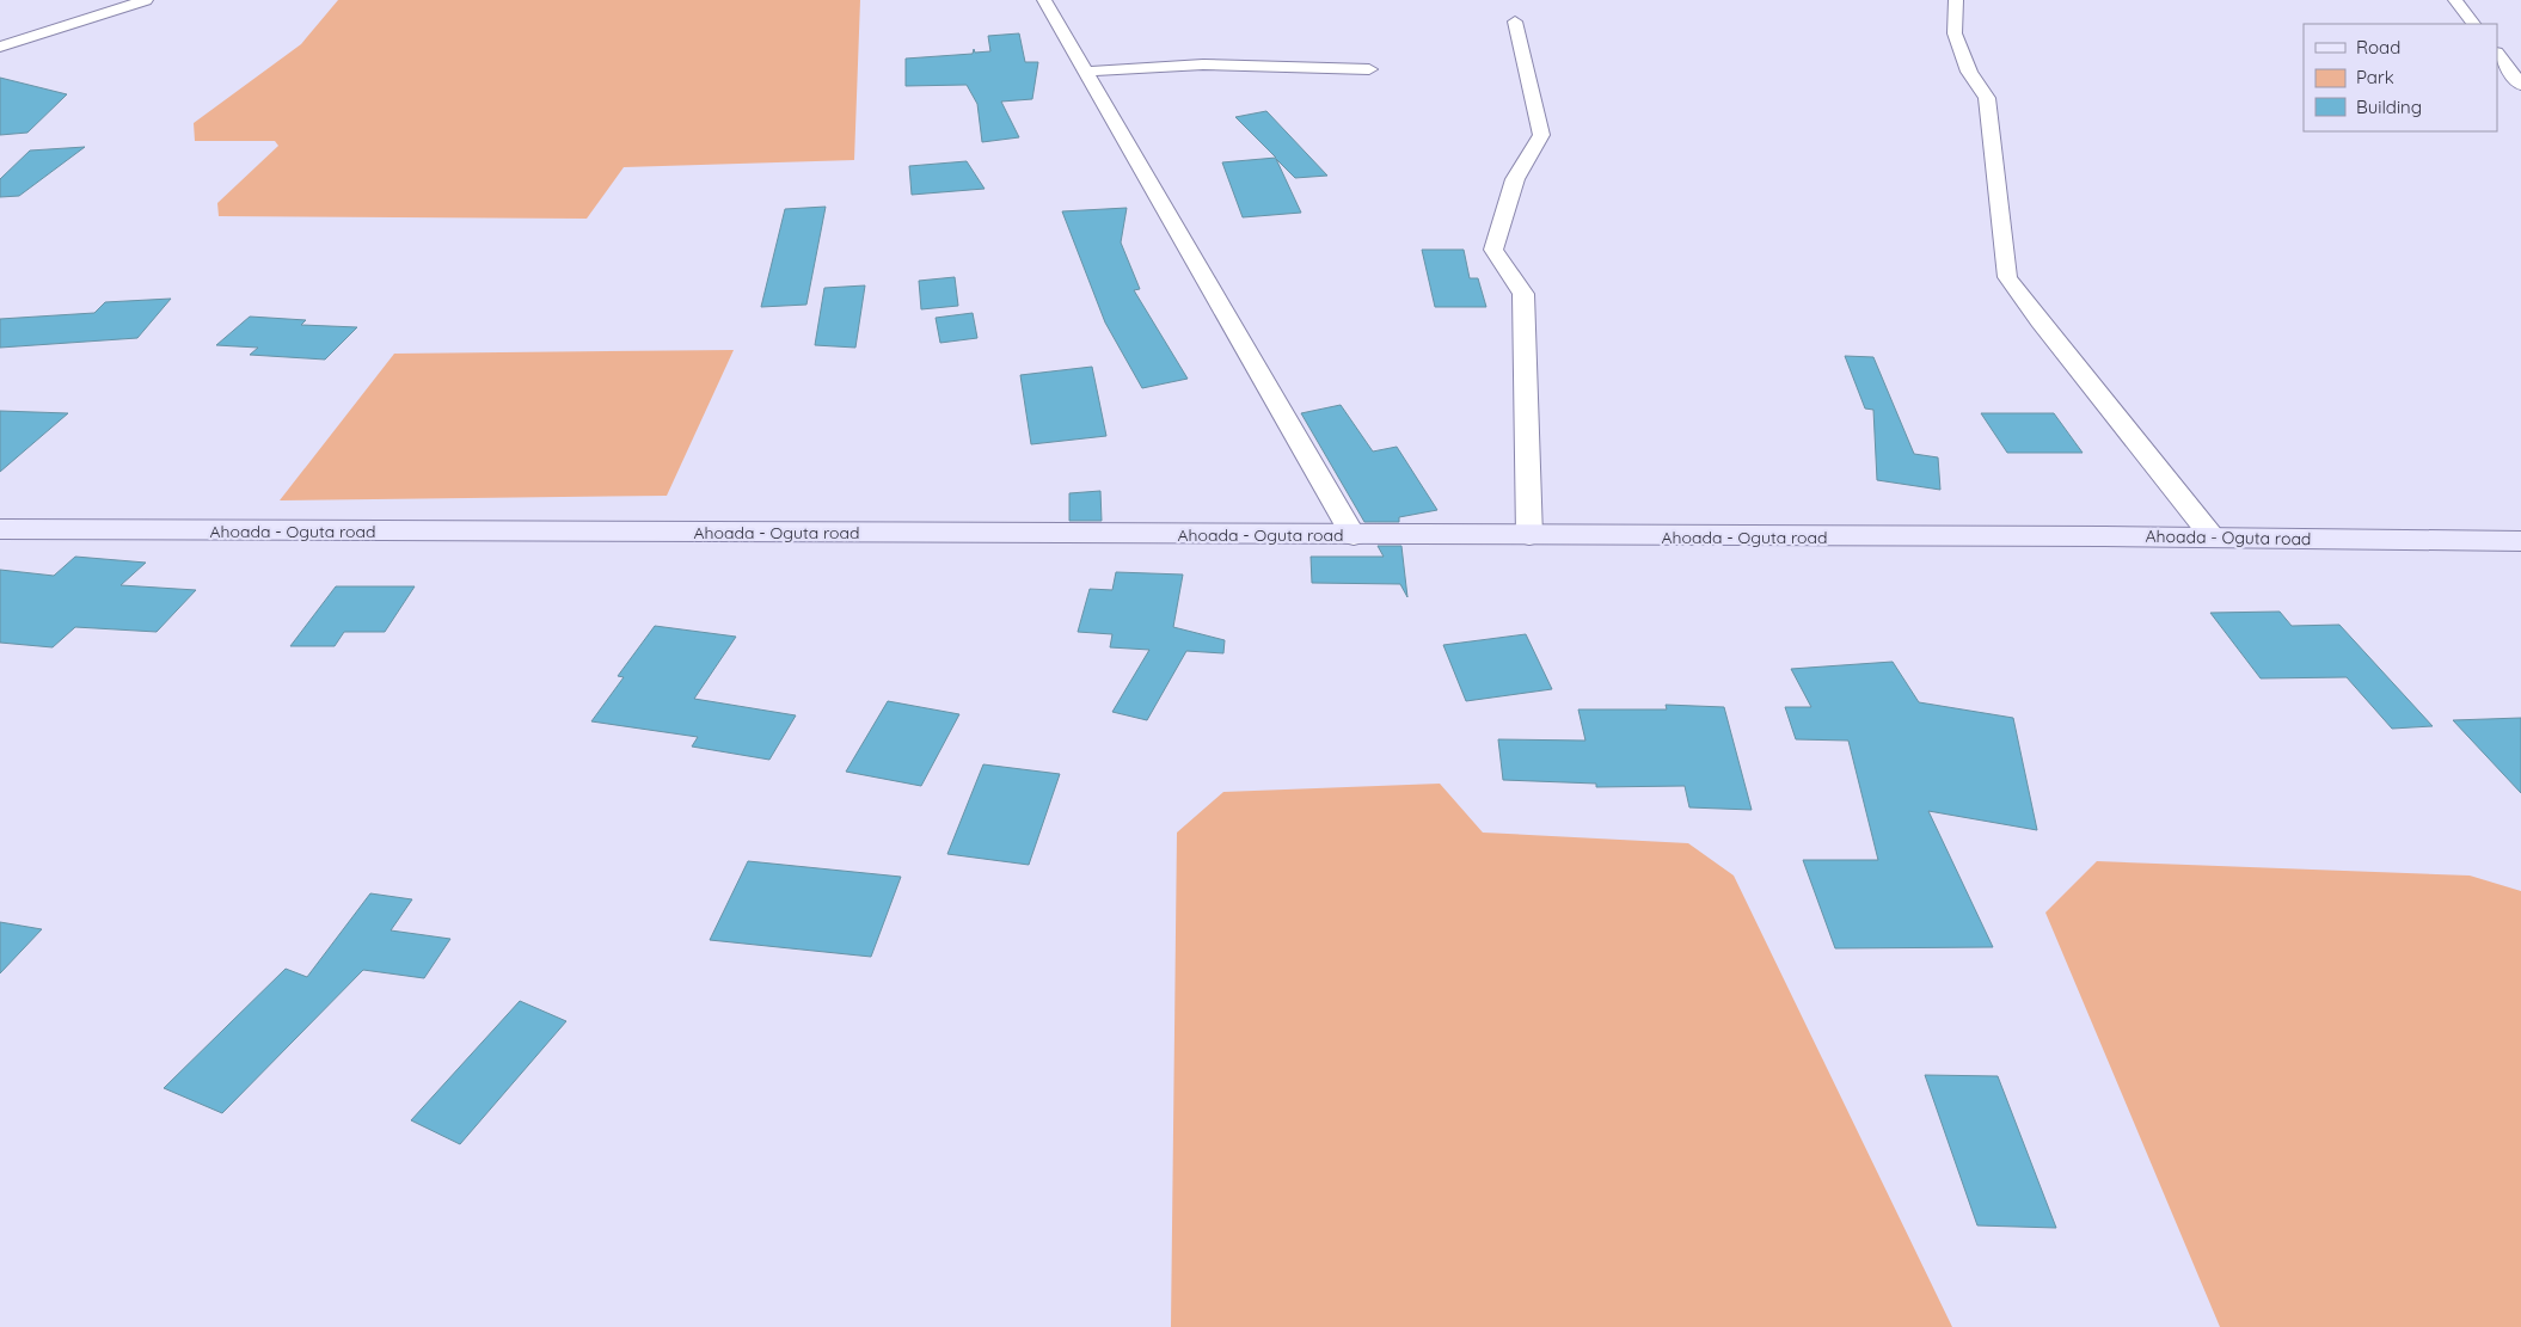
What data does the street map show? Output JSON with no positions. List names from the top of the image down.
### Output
{
  "streets": {
    "main road": ["Ahoada - Oguta road"]
  },
  "legend": ["Road", "Park", "Building"]
}
